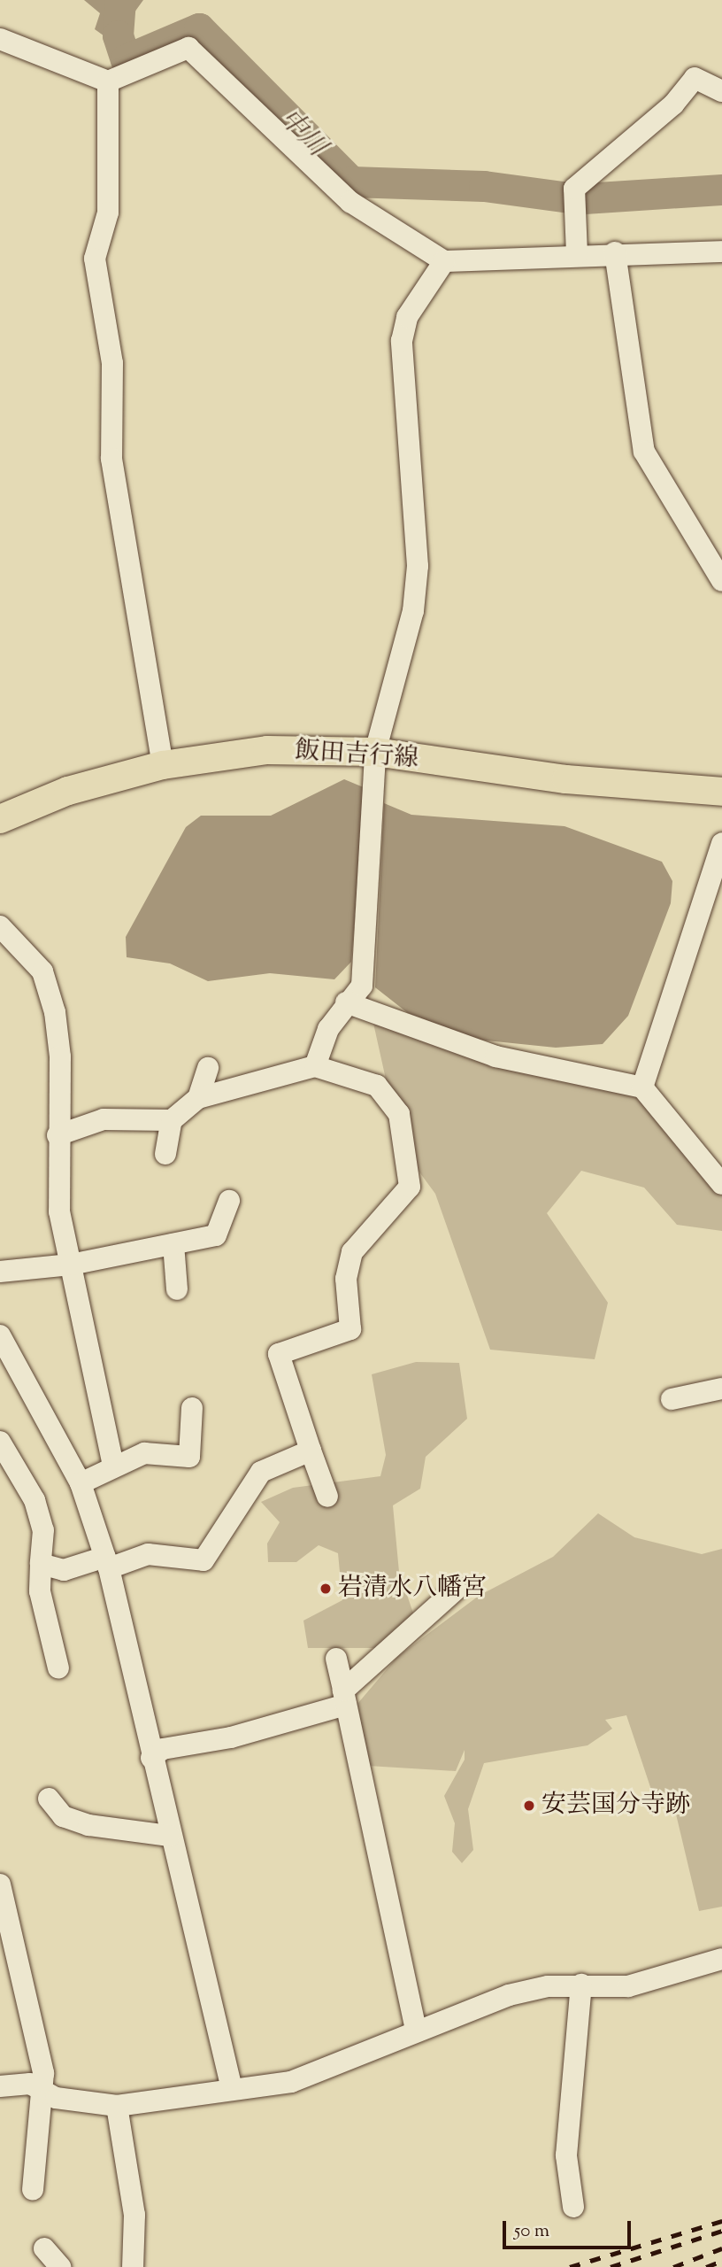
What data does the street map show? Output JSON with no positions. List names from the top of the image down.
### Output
{
  "streets": {
    "main road": ["飯田吉行線"]
  },
  "water": ["中川"],
  "places": ["岩清水八幡宮", "安芸国分寺跡"],
  "scale_bar": "50 m"
}
